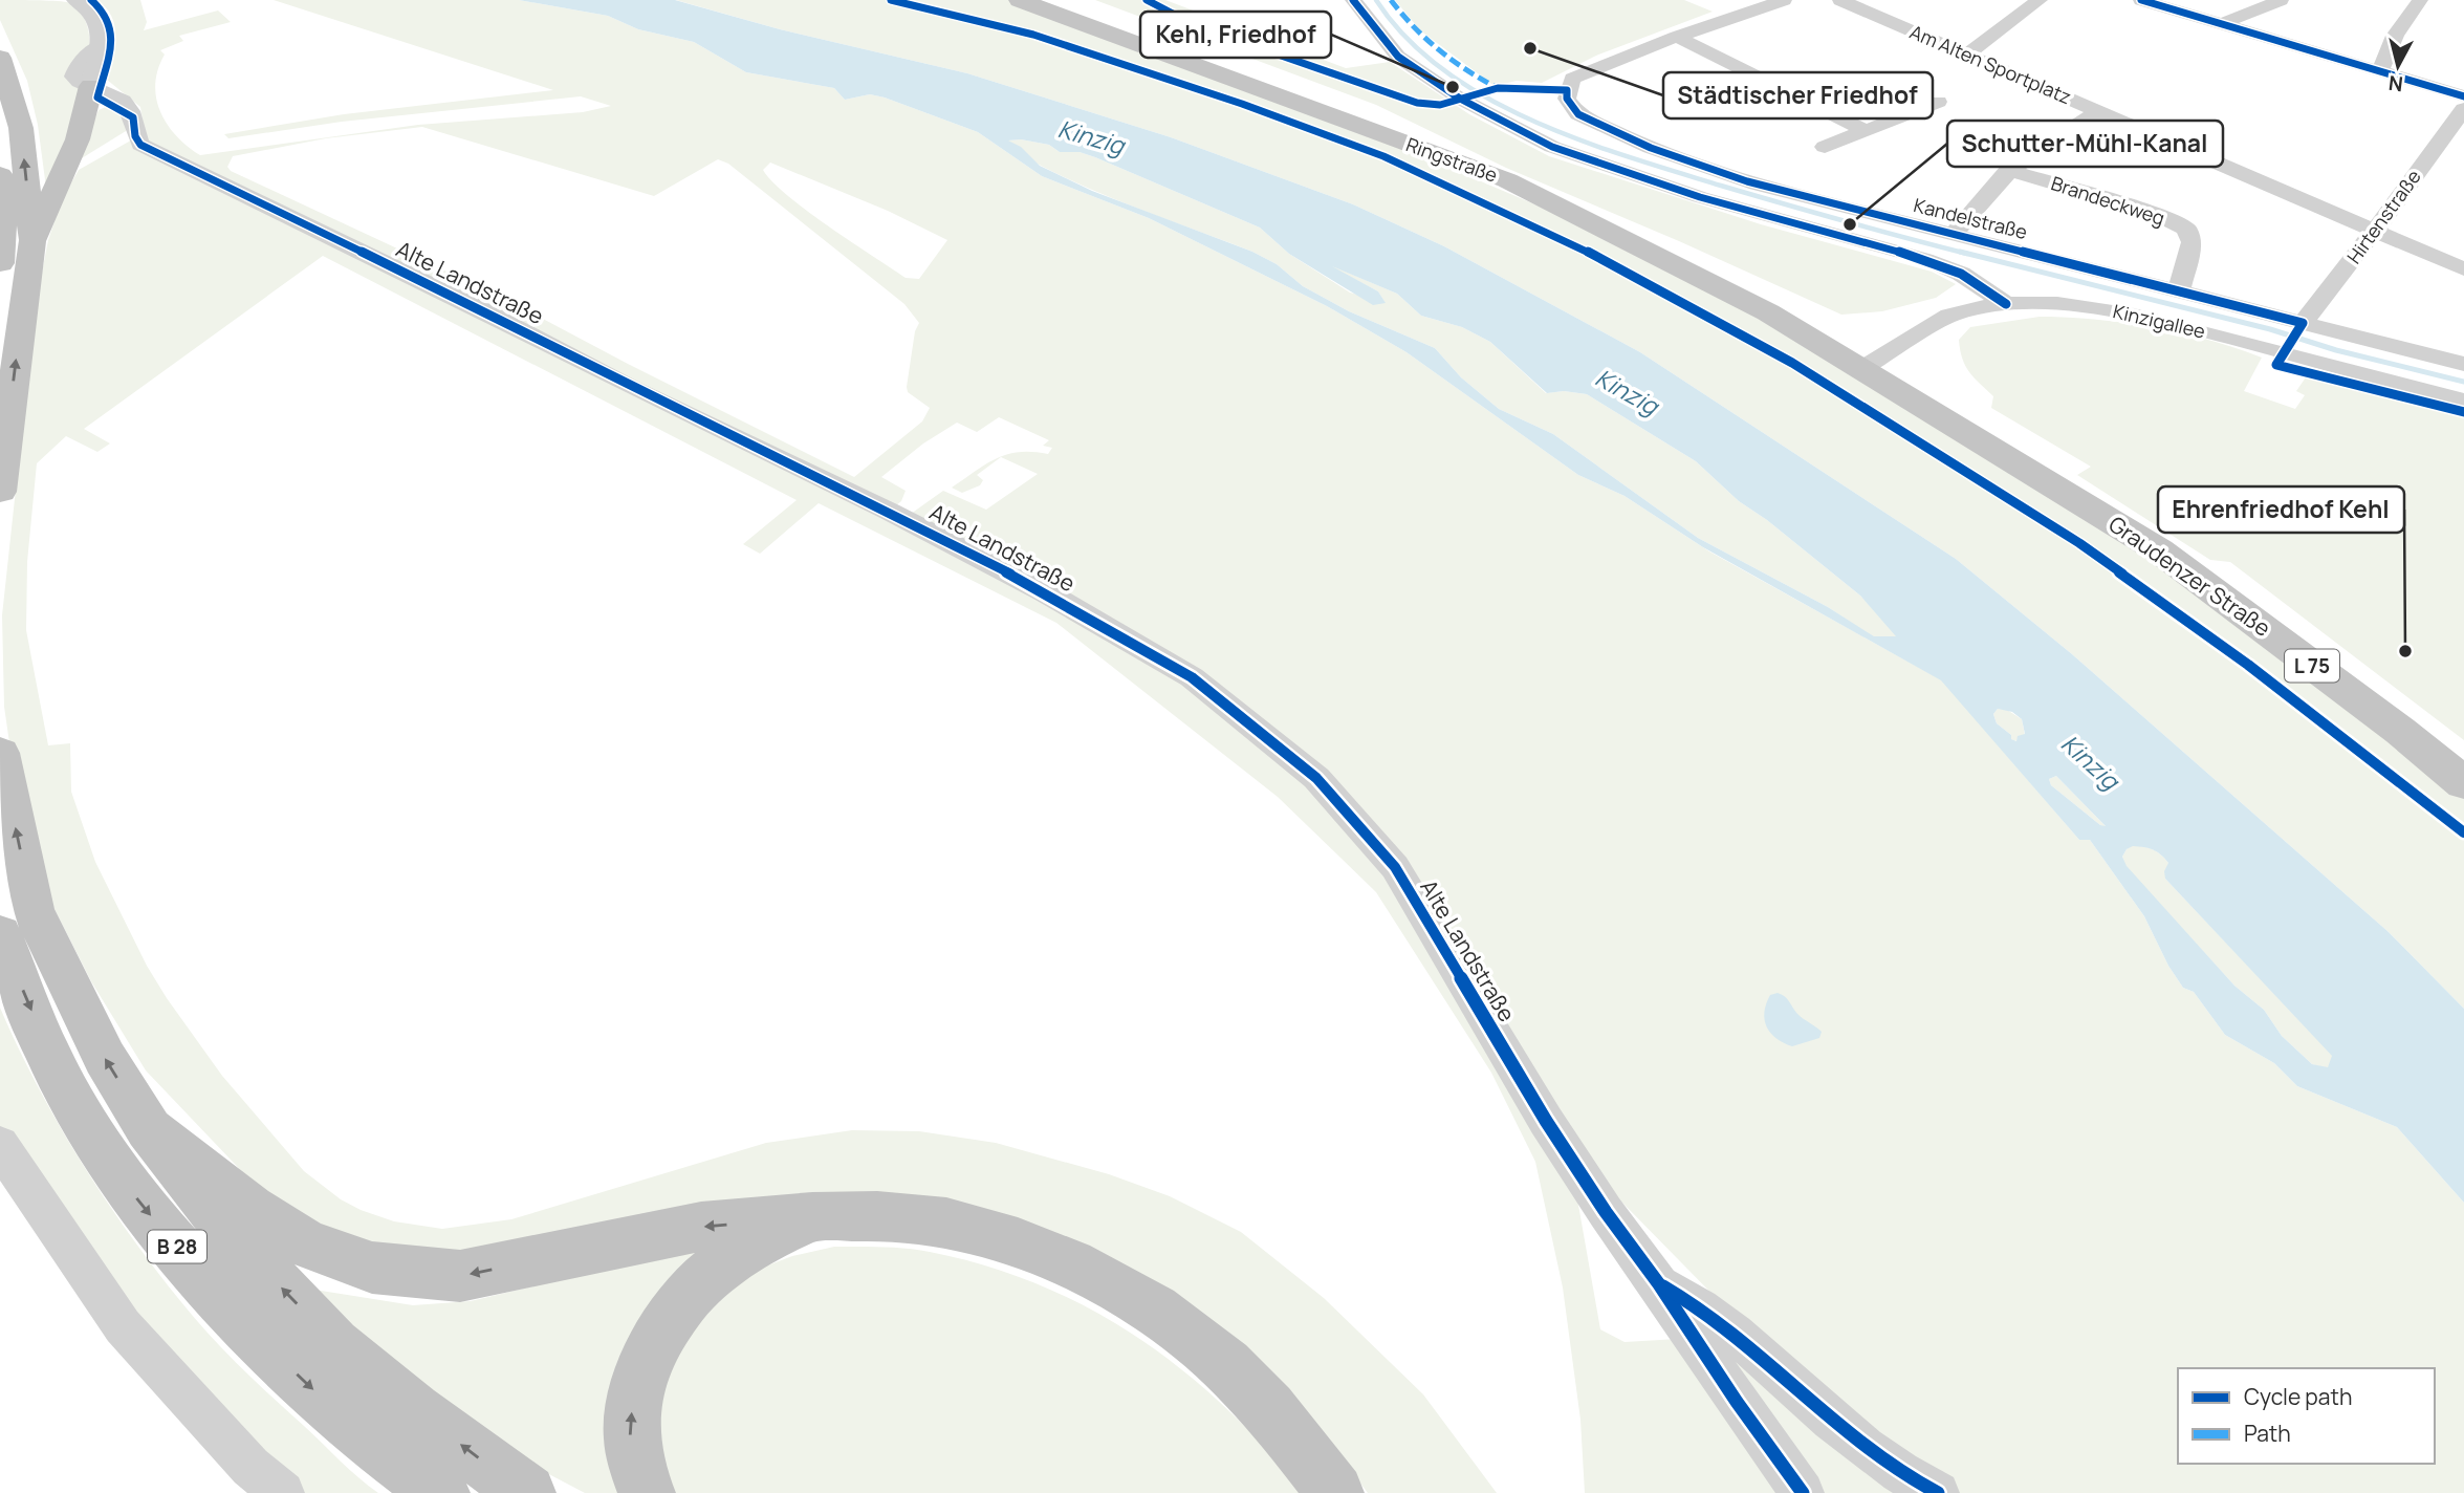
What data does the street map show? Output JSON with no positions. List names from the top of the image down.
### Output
{
  "streets": {
    "highway": ["B 28"],
    "main road": ["Ringstraße", "Graudenzer Straße", "L 75"],
    "street": [
      "Am Alten Sportplatz",
      "Brandeckweg",
      "Hirtenstraße",
      "Kandelstraße",
      "Alte Landstraße",
      "Kinzigallee"
    ]
  },
  "crossings": [
    ["Am Alten Sportplatz", "Hirtenstraße"],
    ["Ringstraße", "Kinzigallee"],
    ["Ringstraße", "Graudenzer Straße"],
    ["Brandeckweg", "Kandelstraße"],
    ["Hirtenstraße", "Kandelstraße"],
    ["Kinzigallee", "Graudenzer Straße"]
  ],
  "water": ["Kinzig"],
  "places": [
    "Städtischer Friedhof",
    "Kehl, Friedhof",
    "Schutter-Mühl-Kanal",
    "Ehrenfriedhof Kehl"
  ],
  "legend": ["Cycle path", "Path"],
  "north": "bottom"
}
